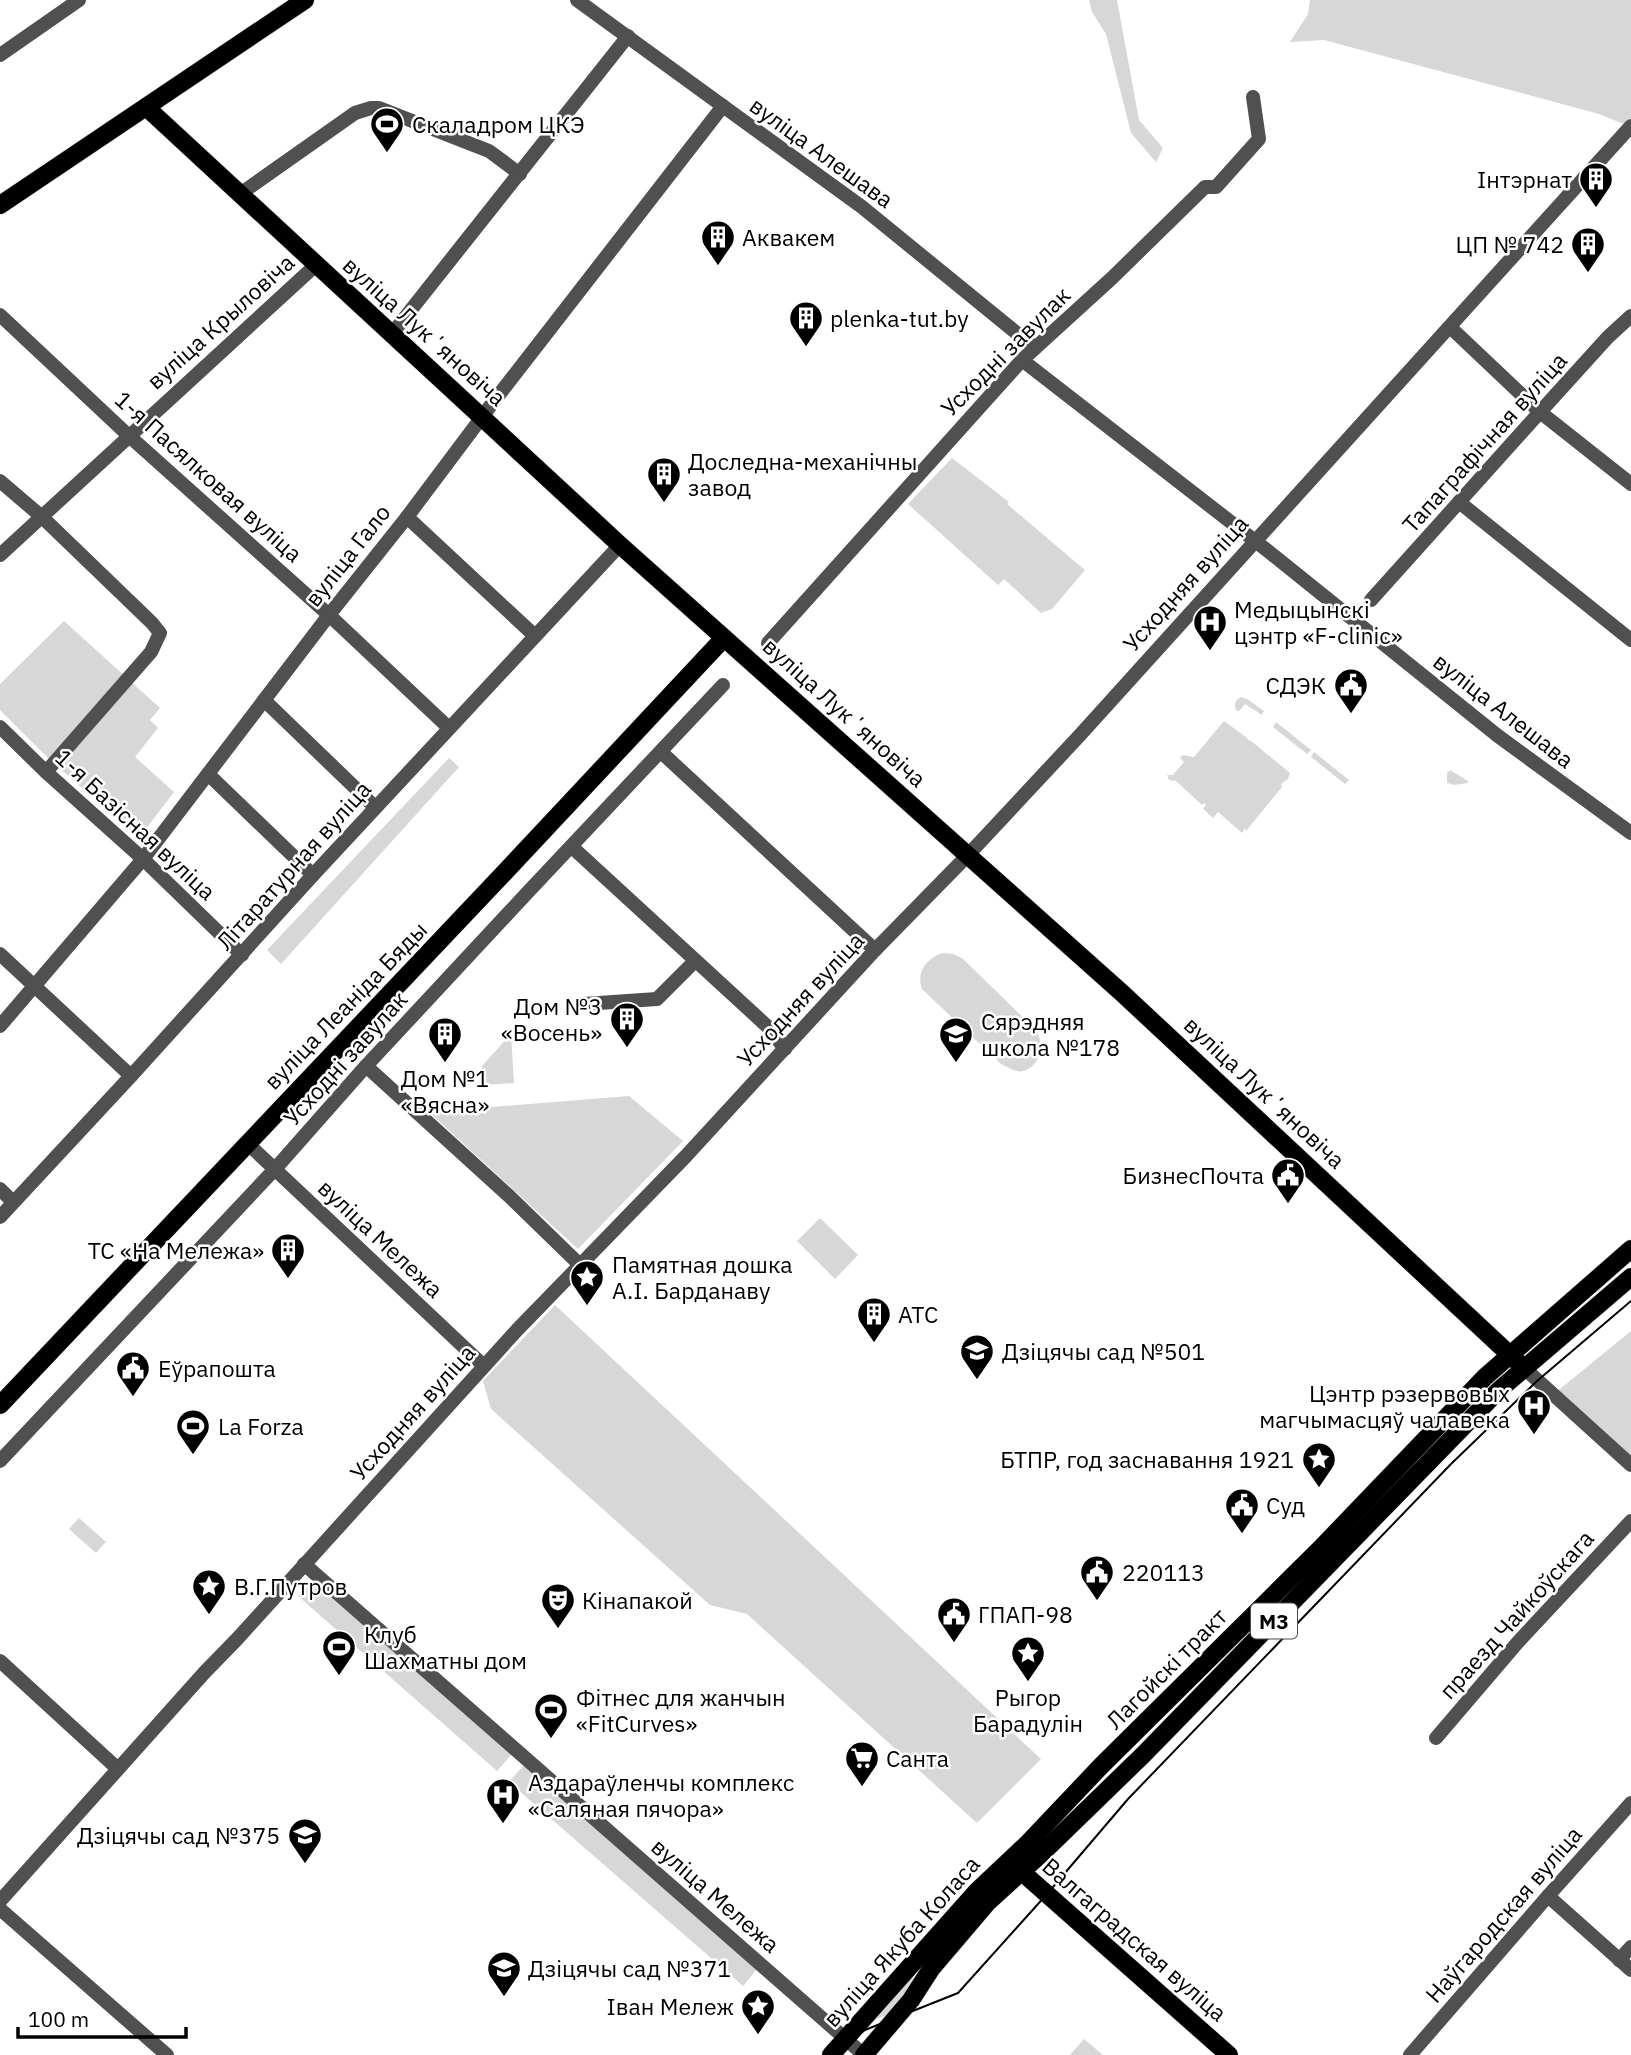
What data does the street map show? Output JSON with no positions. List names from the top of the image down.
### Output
{
  "streets": {
    "main road": [
      "вуліца Лукʼяновіча",
      "вуліца Леаніда Бяды",
      "М3",
      "Лагойскі тракт",
      "Валгаградская вуліца",
      "вуліца Якуба Коласа"
    ],
    "street": [
      "вуліца Алешава",
      "вуліца Крыловіча",
      "Усходні завулак",
      "Тапаграфічная вуліца",
      "1-я Пасялковая вуліца",
      "вуліца Гало",
      "Усходняя вуліца",
      "1-я Базісная вуліца",
      "Літаратурная вуліца",
      "вуліца Мележа",
      "праезд Чайкоўскага",
      "Наўгародская вуліца"
    ]
  },
  "crossings": [
    ["вуліца Алешава", "Усходні завулак"],
    ["вуліца Алешава", "вуліца Гало"],
    ["вуліца Алешава", "Усходняя вуліца"],
    ["вуліца Крыловіча", "вуліца Лукʼяновіча"],
    ["вуліца Крыловіча", "1-я Пасялковая вуліца"],
    ["вуліца Лукʼяновіча", "вуліца Гало"],
    ["вуліца Лукʼяновіча", "Усходняя вуліца"],
    ["вуліца Лукʼяновіча", "Літаратурная вуліца"],
    ["вуліца Лукʼяновіча", "вуліца Леаніда Бяды"],
    ["вуліца Лукʼяновіча", "Лагойскі тракт"],
    ["Усходні завулак", "вуліца Мележа"],
    ["1-я Пасялковая вуліца", "вуліца Гало"],
    ["1-я Пасялковая вуліца", "Літаратурная вуліца"],
    ["вуліца Гало", "1-я Базісная вуліца"],
    ["Усходняя вуліца", "вуліца Мележа"],
    ["1-я Базісная вуліца", "Літаратурная вуліца"],
    ["вуліца Леаніда Бяды", "вуліца Мележа"],
    ["вуліца Мележа", "вуліца Якуба Коласа"],
    ["Лагойскі тракт", "Валгаградская вуліца"],
    ["Лагойскі тракт", "вуліца Якуба Коласа"],
    ["Валгаградская вуліца", "вуліца Якуба Коласа"]
  ],
  "places": {
    "sports": [
      "Скаладром ЦКЭ",
      "La Forza",
      "Клуб Шахматны дом",
      "Фітнес для жанчын «FitCurves»"
    ],
    "building": [
      "Інтэрнат",
      "Аквакем",
      "ЦП № 742",
      "plenka-tut.by",
      "Доследна-механічны завод",
      "Дом №3 «Восень»",
      "Дом №1 «Вясна»",
      "ТС «На Мележа»",
      "АТС"
    ],
    "hospital": ["Медыцынскі цэнтр «F-clinic»", "Цэнтр рэзервовых магчымасцяў чалавека", "Аздараўленчы комплекс «Саляная пячора»"],
    "public building": [
      "СДЭК",
      "БизнесПочта",
      "Еўрапошта",
      "Суд",
      "220113",
      "ГПАП-98"
    ],
    "school or university": [
      "Сярэдняя школа №178",
      "Дзіцячы сад №501",
      "Дзіцячы сад №375",
      "Дзіцячы сад №371"
    ],
    "place": [
      "Памятная дошка А.І. Барданаву",
      "БТПР, год заснавання 1921",
      "В.Г.Путров",
      "Рыгор Барадулін",
      "Іван Мележ"
    ],
    "theatre": ["Кінапакой"],
    "supermarket": ["Санта"]
  },
  "scale_bar": "100 m"
}
